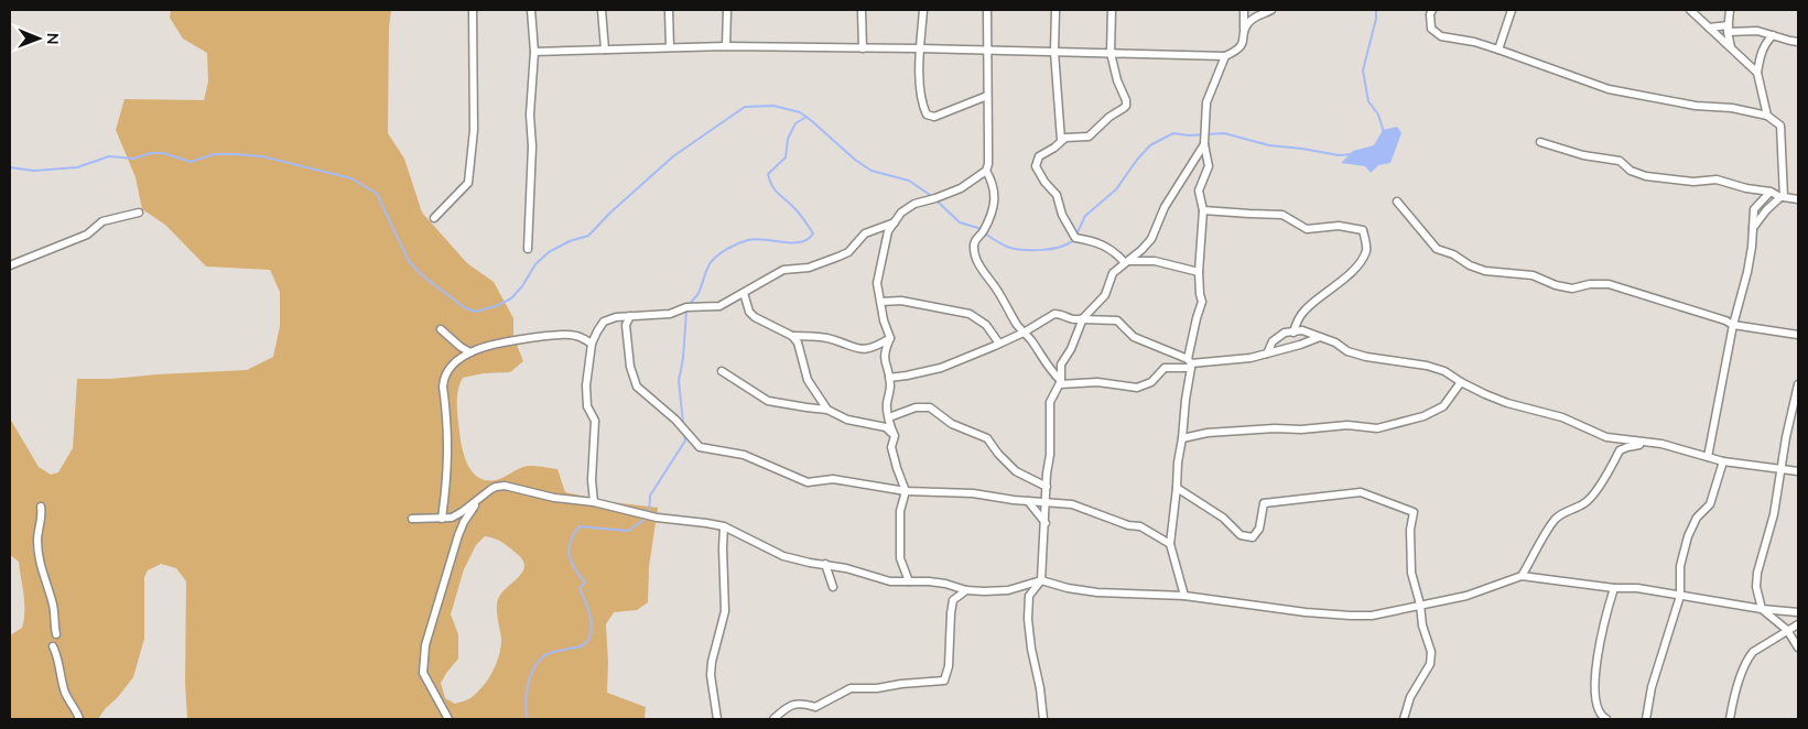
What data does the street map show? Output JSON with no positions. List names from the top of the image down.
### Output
{
  "north": "right"
}
